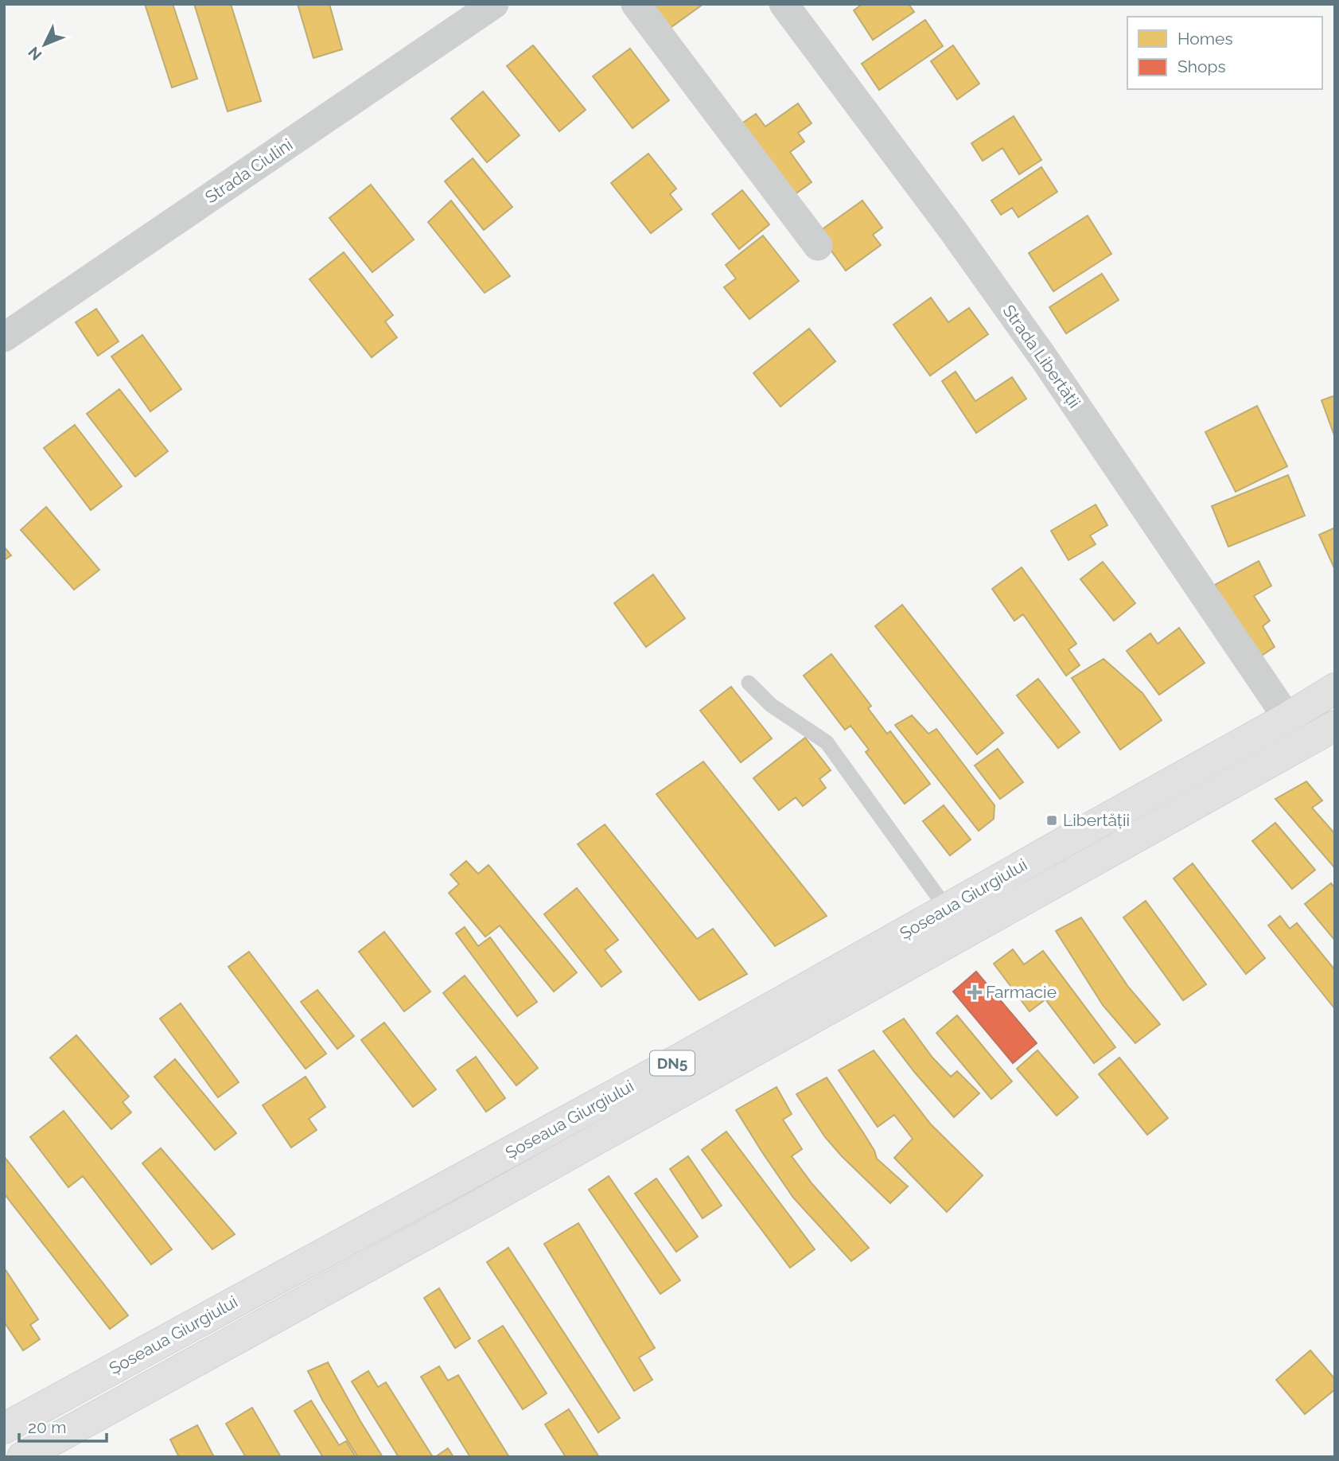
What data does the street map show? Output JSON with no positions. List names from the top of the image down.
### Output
{
  "streets": {
    "highway": ["Șoseaua Giurgiului", "DN5"],
    "street": ["Strada Ciulini", "Strada Libertății"]
  },
  "crossings": [
    ["Strada Libertății", "Șoseaua Giurgiului"]
  ],
  "places": {
    "transit": ["Libertății"],
    "health": ["Farmacie"]
  },
  "legend": ["Homes", "Shops"],
  "scale_bar": "20 m",
  "north": "bottom left"
}
